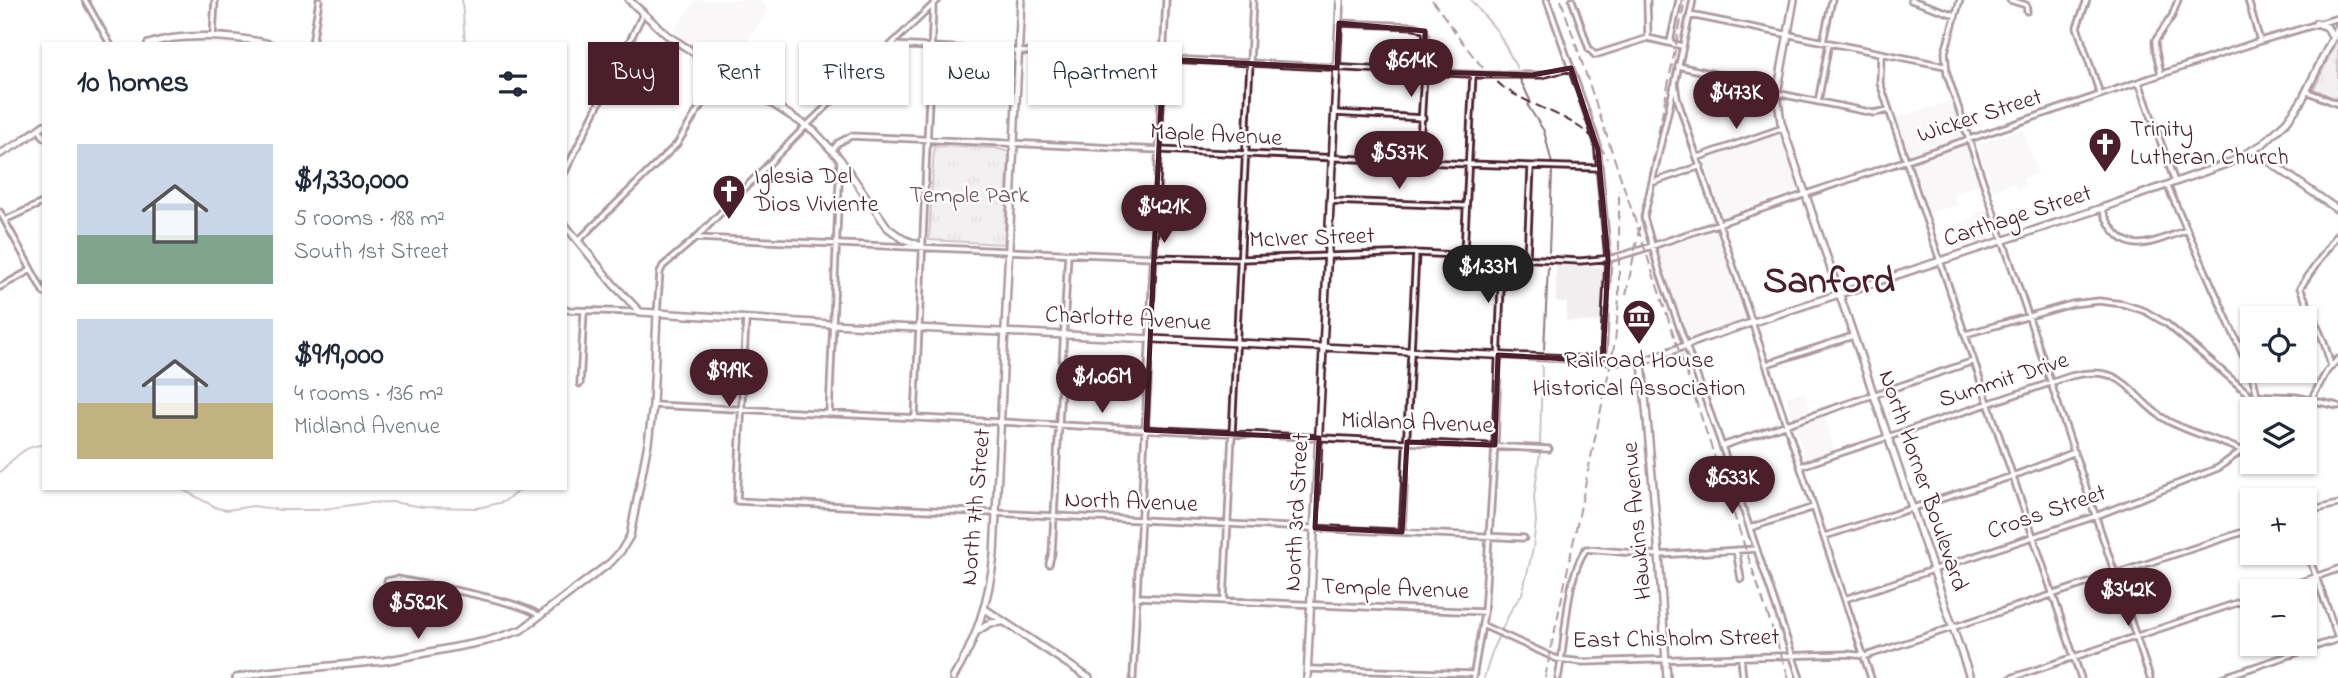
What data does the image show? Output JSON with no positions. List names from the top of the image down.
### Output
{
  "streets": {
    "street": [
      "Wicker Street",
      "Maple Avenue",
      "Carthage Street",
      "McIver Street",
      "Charlotte Avenue",
      "Summit Drive",
      "Midland Avenue",
      "North Horner Boulevard",
      "North Avenue",
      "North 7th Street",
      "North 3rd Street",
      "Cross Street",
      "Hawkins Avenue",
      "Temple Avenue",
      "East Chisholm Street"
    ]
  },
  "crossings": [
    ["Wicker Street", "McIver Street"],
    ["Wicker Street", "North Horner Boulevard"],
    ["Maple Avenue", "North 7th Street"],
    ["Maple Avenue", "North 3rd Street"],
    ["Carthage Street", "Charlotte Avenue"],
    ["Carthage Street", "North Horner Boulevard"],
    ["McIver Street", "North 7th Street"],
    ["McIver Street", "North 3rd Street"],
    ["Charlotte Avenue", "North 7th Street"],
    ["Charlotte Avenue", "North 3rd Street"],
    ["Charlotte Avenue", "Hawkins Avenue"],
    ["Summit Drive", "North Horner Boulevard"],
    ["Midland Avenue", "North Avenue"],
    ["Midland Avenue", "North 7th Street"],
    ["Midland Avenue", "North 3rd Street"],
    ["North Horner Boulevard", "Cross Street"],
    ["North Horner Boulevard", "East Chisholm Street"],
    ["North Avenue", "North 7th Street"],
    ["North Avenue", "North 3rd Street"],
    ["North 3rd Street", "Temple Avenue"],
    ["Hawkins Avenue", "East Chisholm Street"]
  ],
  "districts": ["Sanford"],
  "parks": ["Temple Park"],
  "places": {
    "church": ["Trinity Lutheran Church", "Iglesia Del Dios Viviente"],
    "museum": ["Railroad House Historical Association"]
  },
  "page": {
    "price": [
      "$614K",
      "$473K",
      "$537K",
      "$421K",
      "$1.33M",
      "$919K",
      "$1.06M",
      "$633K",
      "$342K",
      "$582K"
    ],
    "chip": [
      "Buy",
      "Rent",
      "Filters",
      "New",
      "Apartment"
    ],
    "heading": "10 homes",
    "list": [
      {
        "name": "$1,330,000",
        "note": "5 rooms · 188 m² · South 1st Street"
      },
      {
        "name": "$919,000",
        "note": "4 rooms · 136 m² · Midland Avenue"
      }
    ],
    "map_buttons": ["+", "−"]
  }
}
